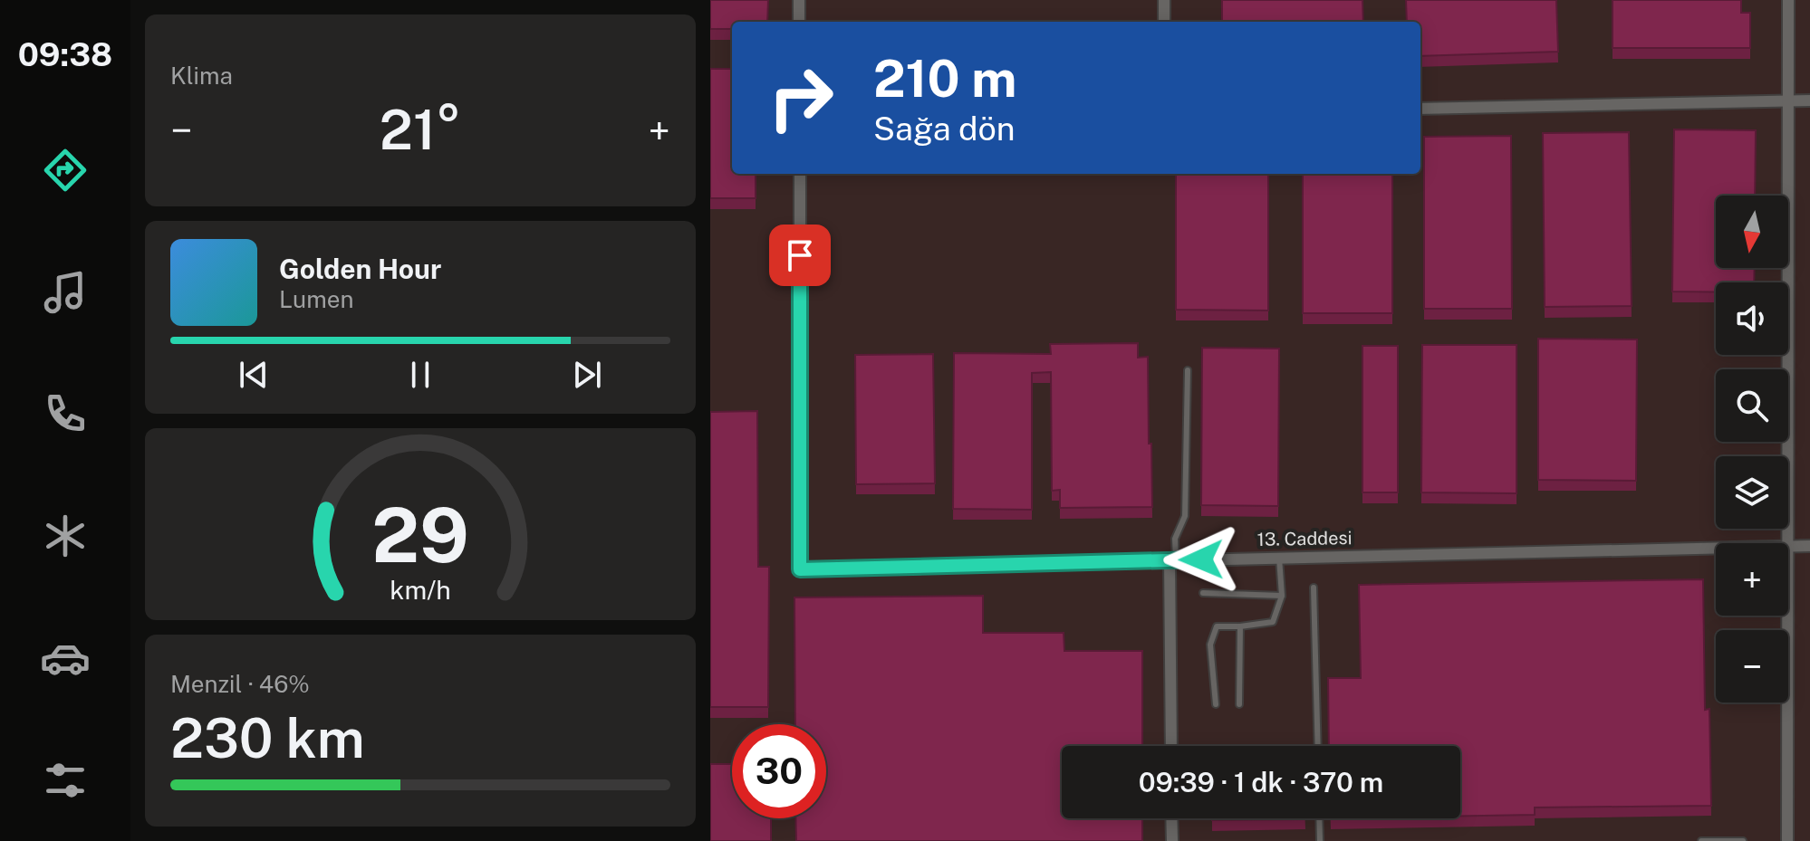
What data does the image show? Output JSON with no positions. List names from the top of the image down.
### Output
{
  "streets": {
    "street": ["13. Caddesi"]
  },
  "north": "bottom",
  "page": {
    "tabs": "09:38",
    "tile": [
      "Klima",
      ["Menzil · 46%", "230 km"]
    ],
    "turn": ["210 m", "Sağa dön"],
    "heat": ["−", "21°", "+"],
    "map_buttons": ["+", "−"],
    "song": ["Golden Hour", "Lumen"],
    "limit": "30",
    "trip": "09:39 · 1 dk · 370 m",
    "gauge": ["29", "km/h"]
  }
}
